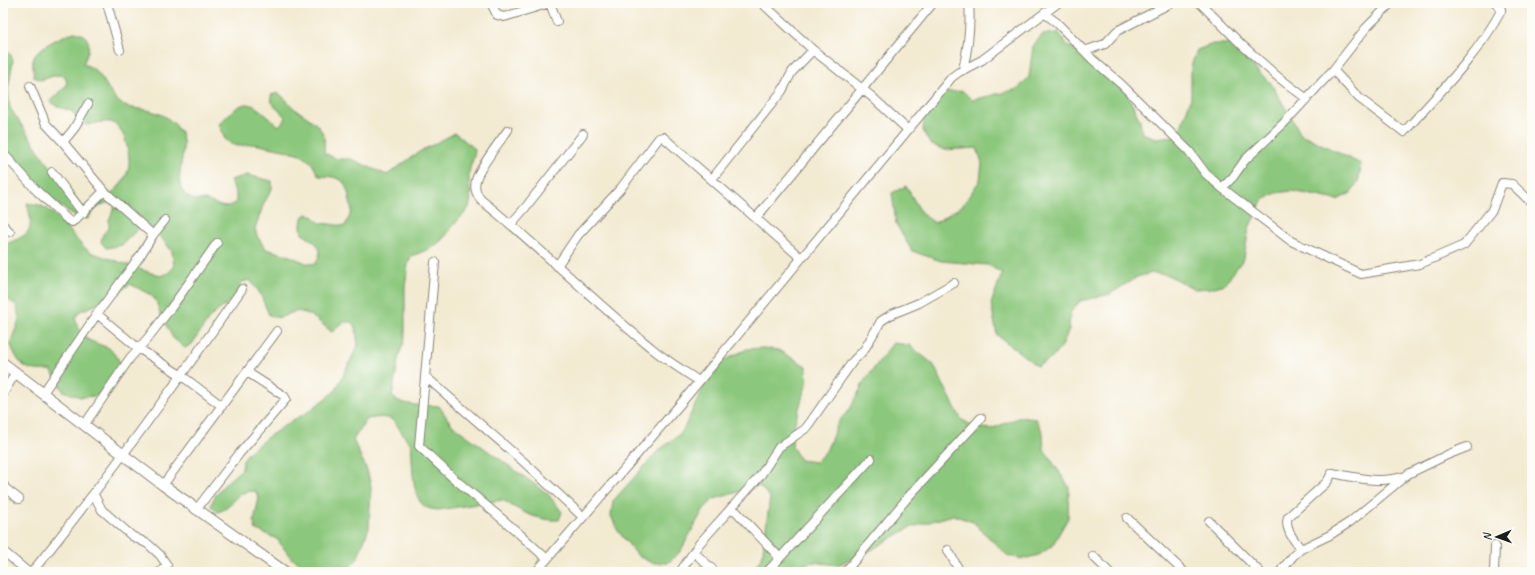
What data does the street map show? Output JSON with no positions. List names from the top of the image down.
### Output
{
  "north": "left"
}
